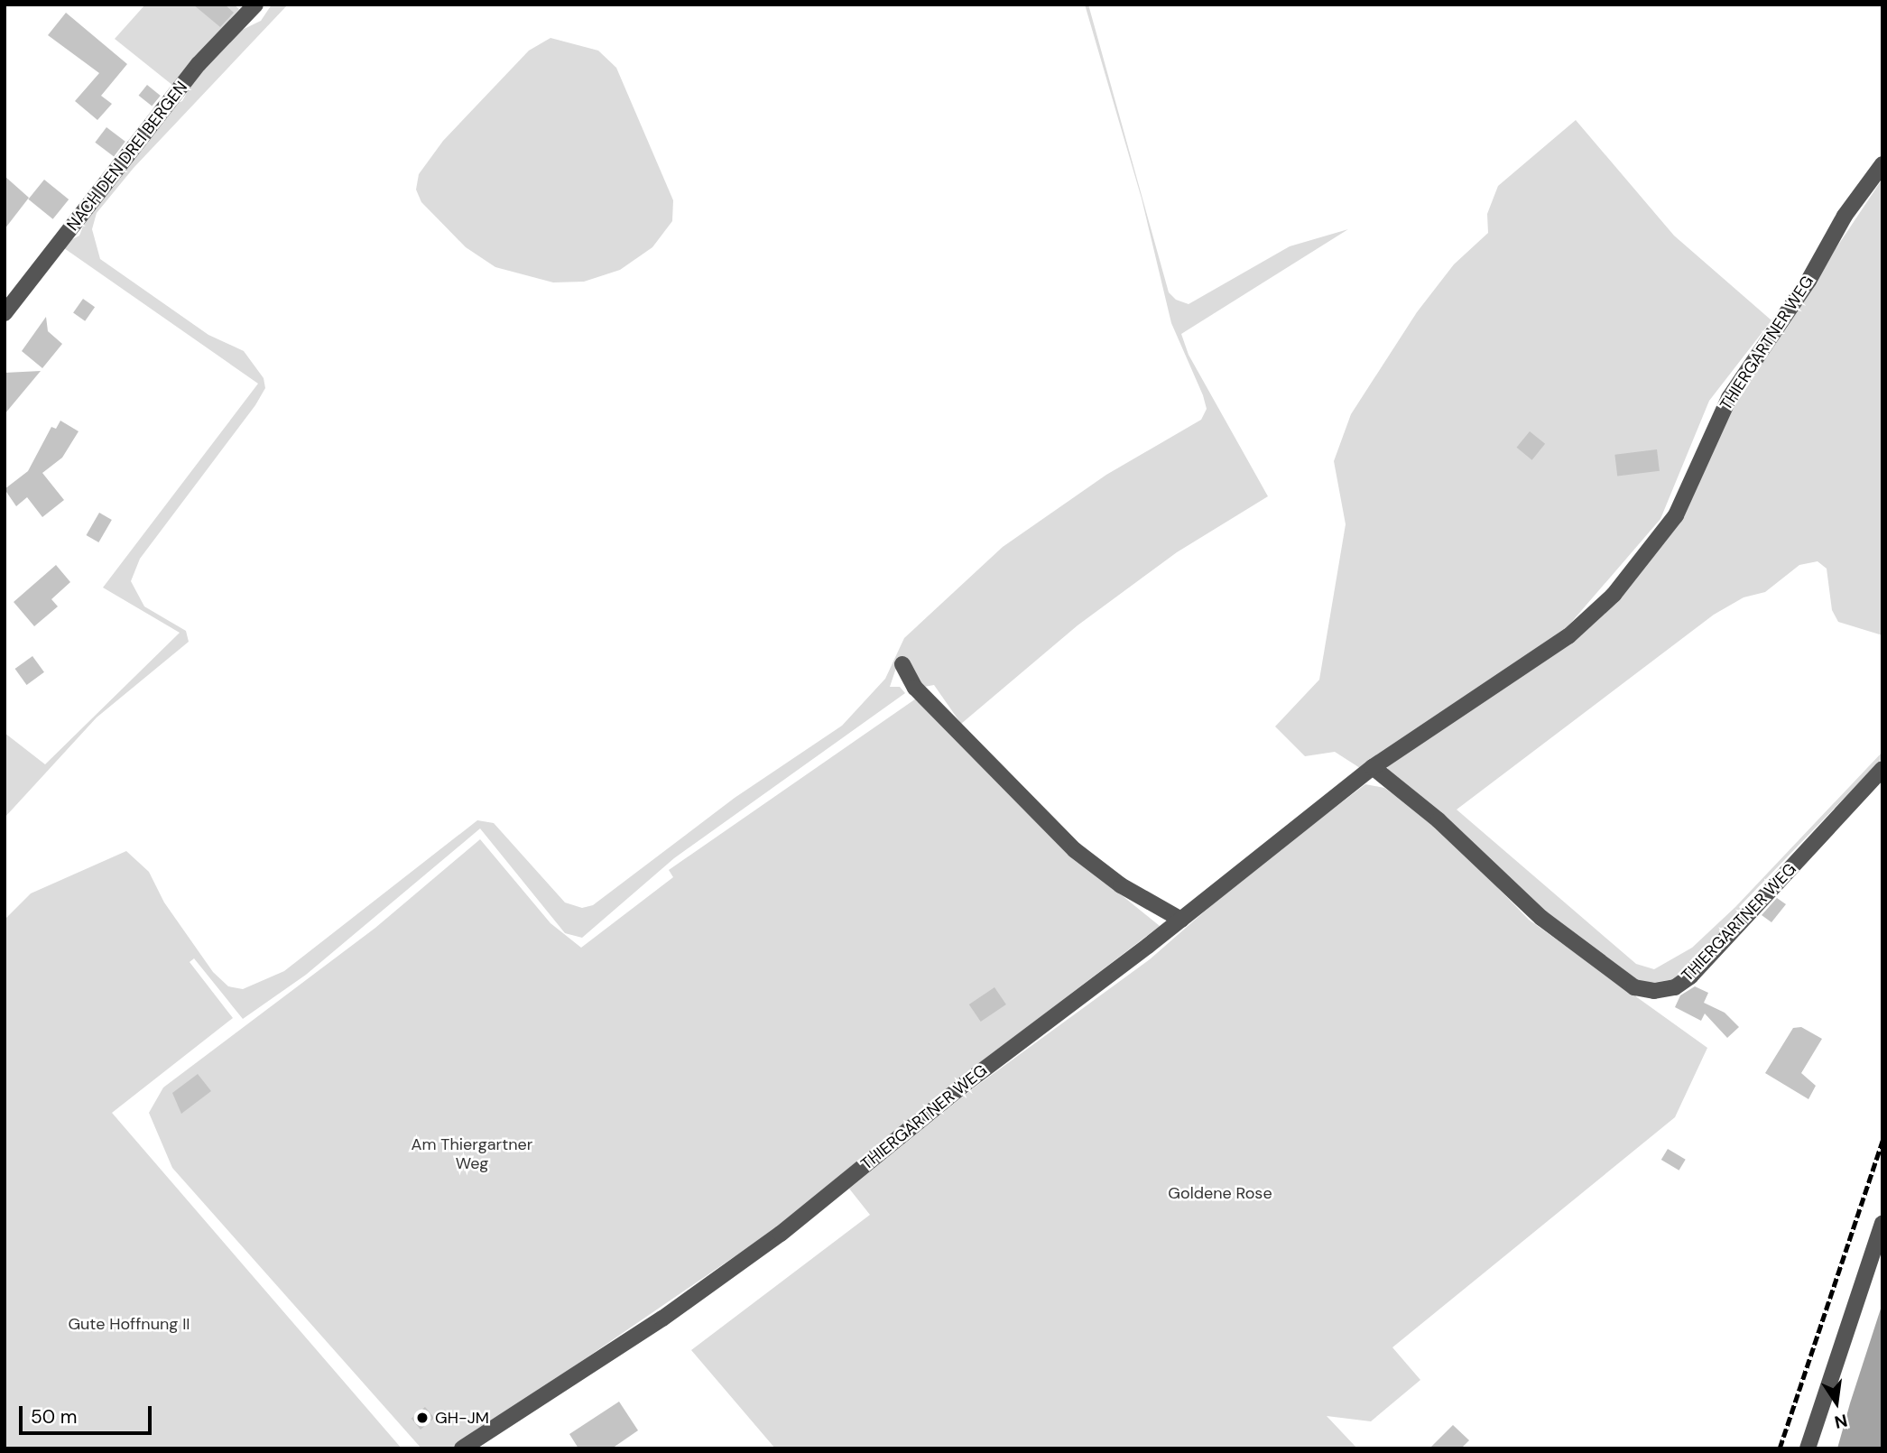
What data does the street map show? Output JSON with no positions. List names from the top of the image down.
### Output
{
  "streets": {
    "street": ["NACH DEN DREI BERGEN", "THIERGARTNER WEG"]
  },
  "parks": ["Am Thiergartner Weg", "Goldene Rose", "Gute Hoffnung II"],
  "places": ["GH-JM"],
  "scale_bar": "50 m",
  "north": "bottom"
}
